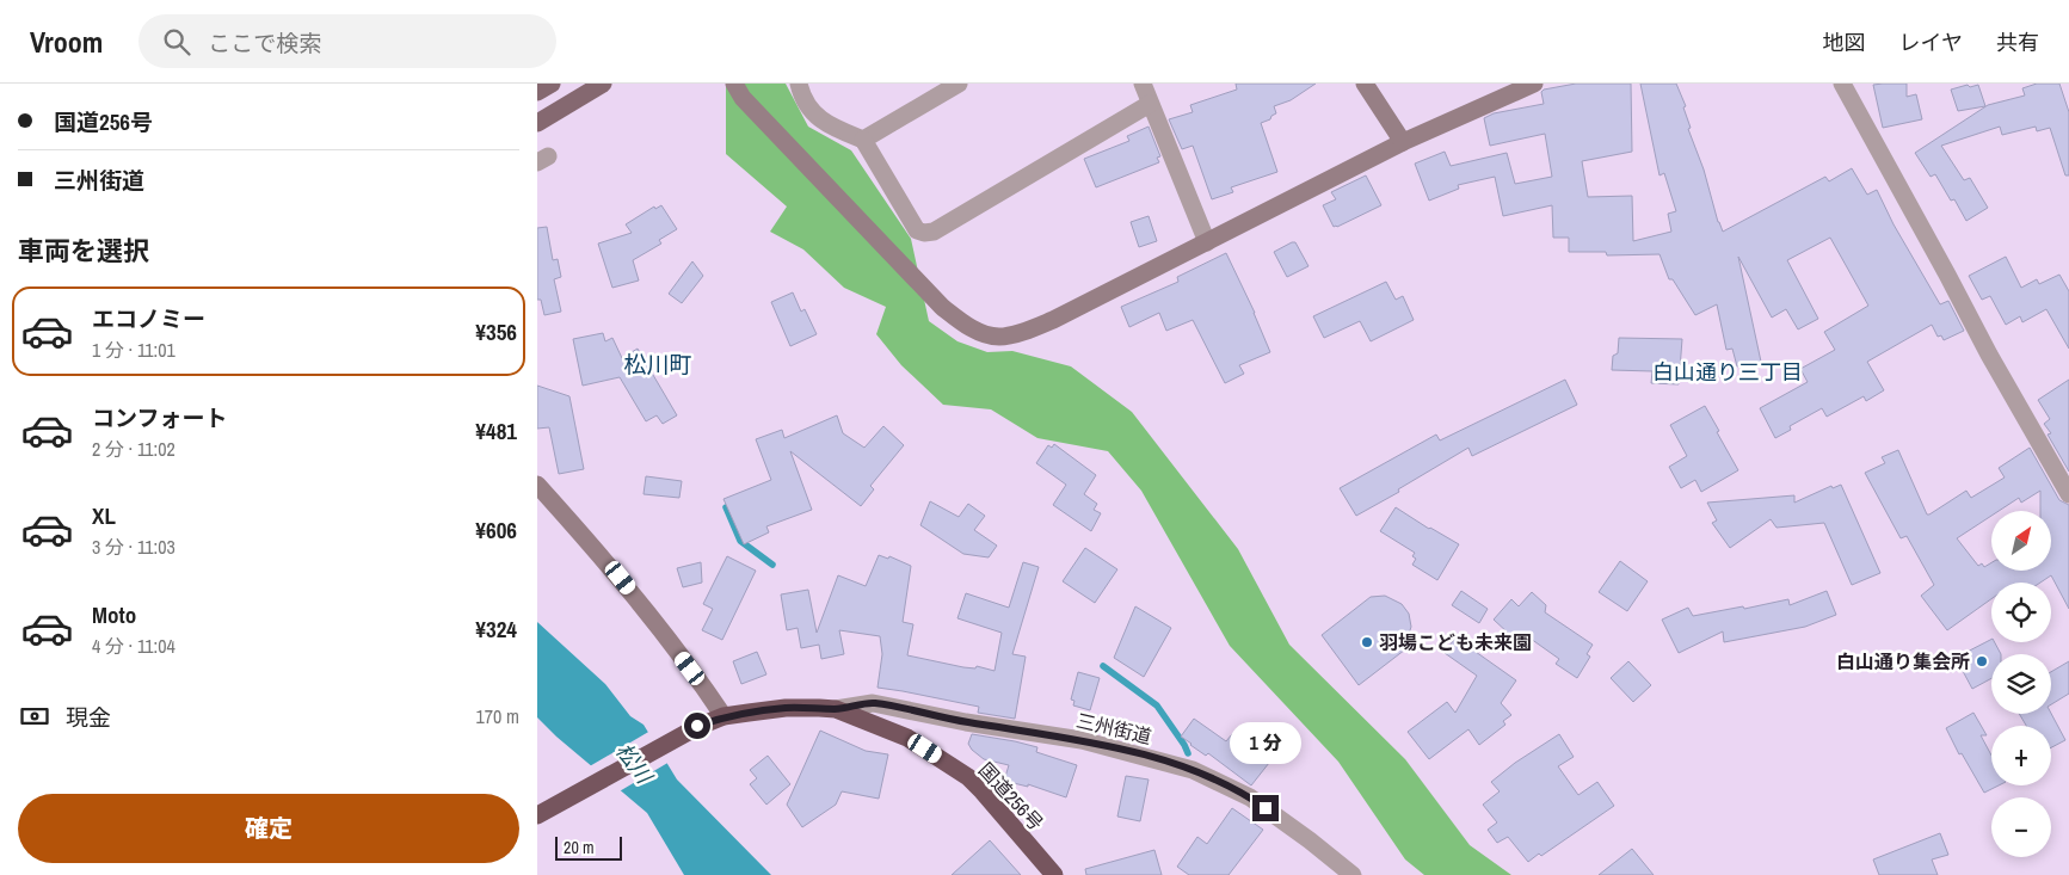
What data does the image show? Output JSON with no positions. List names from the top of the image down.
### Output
{
  "streets": {
    "highway": ["国道256号"],
    "street": ["三州街道"]
  },
  "crossings": [
    ["三州街道", "国道256号"]
  ],
  "districts": ["松川町", "白山通り三丁目"],
  "water": ["松川"],
  "places": ["羽場こども未来園", "白山通り集会所"],
  "scale_bar": "20 m",
  "north": "top right",
  "page": {
    "header": "Vroom",
    "search": "ここで検索",
    "nav": ["地図", "レイヤ", "共有"],
    "banner": ["国道256号", "三州街道"],
    "heading": "車両を選択",
    "list": [
      {
        "name": "エコノミー",
        "note": "1 分 · 11:01",
        "value": "¥356"
      },
      {
        "name": "コンフォート",
        "note": "2 分 · 11:02",
        "value": "¥481"
      },
      {
        "name": "XL",
        "note": "3 分 · 11:03",
        "value": "¥606"
      },
      {
        "name": "Moto",
        "note": "4 分 · 11:04",
        "value": "¥324"
      }
    ],
    "map_buttons": ["+", "−"],
    "pay": ["現金", "170 m"],
    "bubble": "1 分",
    "buttons": "確定",
    "scale": "20 m"
  }
}
